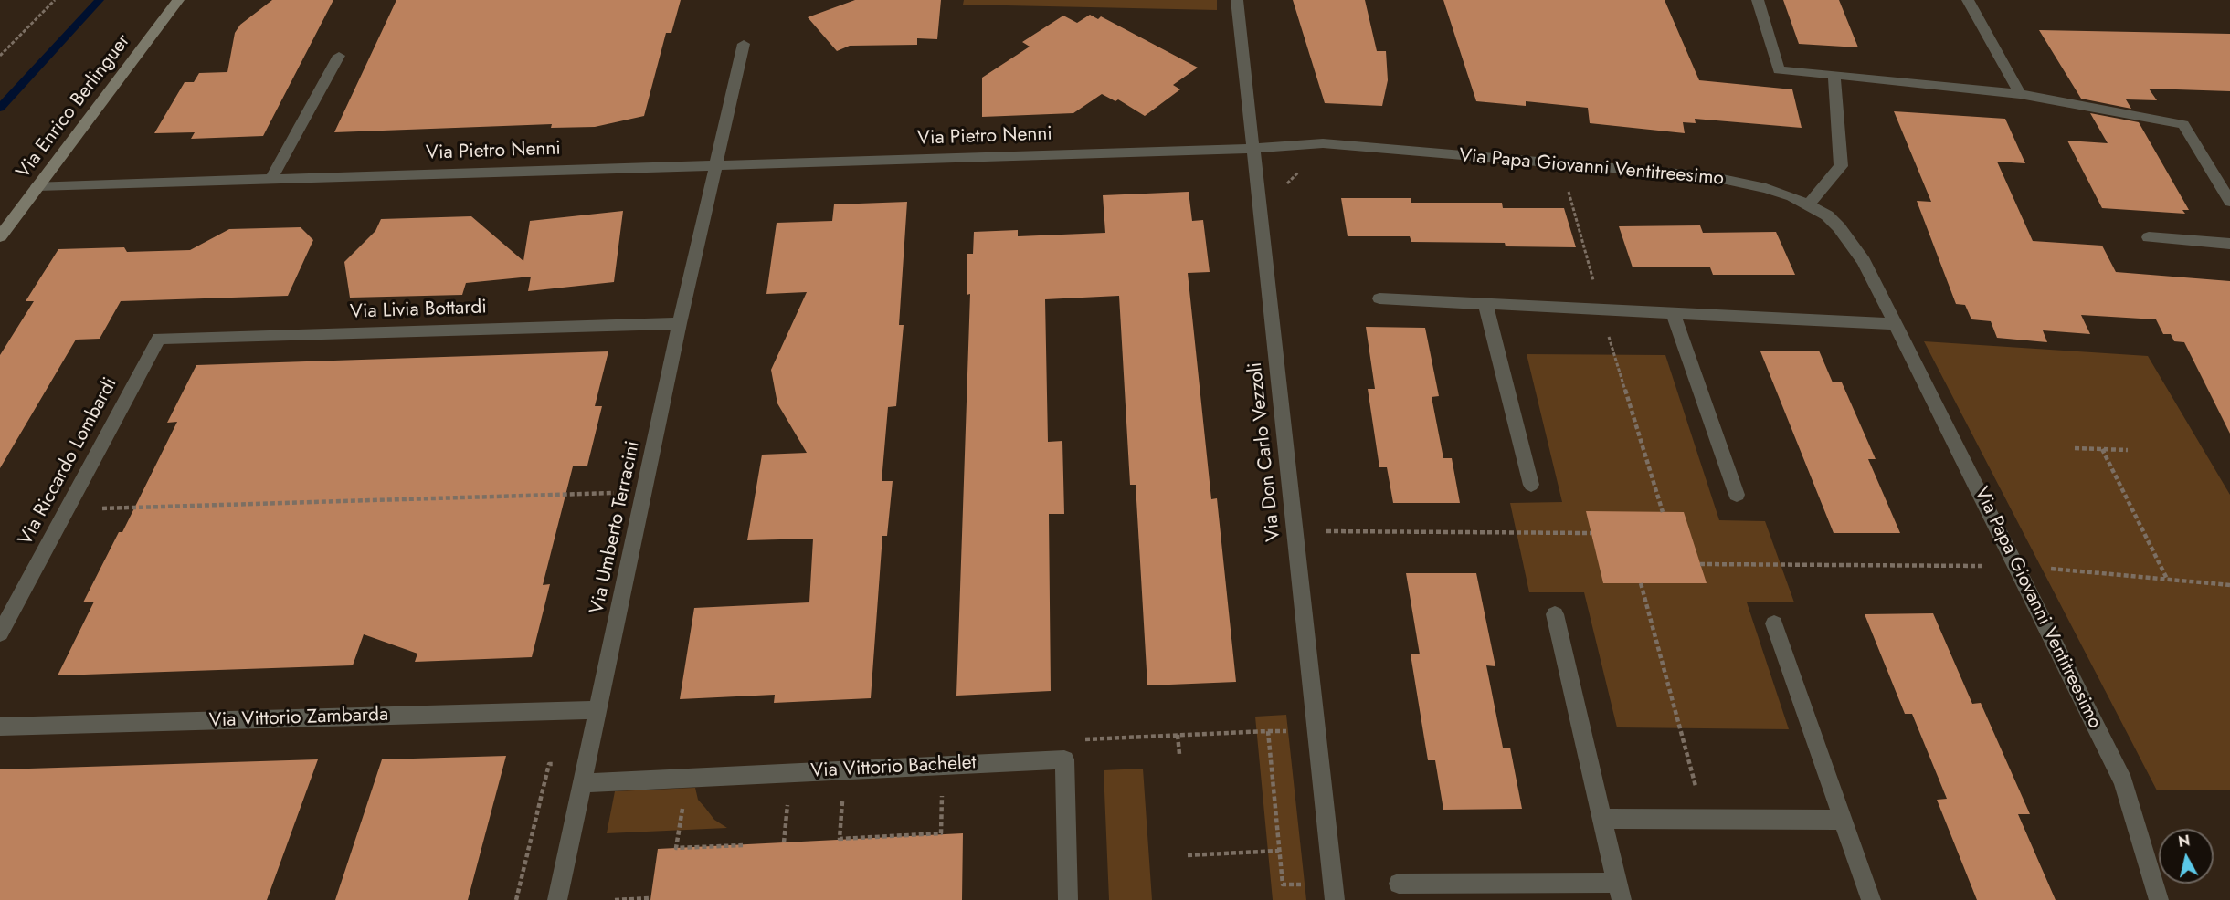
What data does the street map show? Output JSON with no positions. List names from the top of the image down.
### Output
{
  "streets": {
    "street": [
      "Via Enrico Berlinguer",
      "Via Pietro Nenni",
      "Via Papa Giovanni Ventitreesimo",
      "Via Livia Bottardi",
      "Via Don Carlo Vezzoli",
      "Via Riccardo Lombardi",
      "Via Umberto Terracini",
      "Via Vittorio Zambarda",
      "Via Vittorio Bachelet"
    ]
  },
  "crossings": [
    ["Via Enrico Berlinguer", "Via Pietro Nenni"],
    ["Via Pietro Nenni", "Via Papa Giovanni Ventitreesimo"],
    ["Via Pietro Nenni", "Via Don Carlo Vezzoli"],
    ["Via Pietro Nenni", "Via Umberto Terracini"],
    ["Via Papa Giovanni Ventitreesimo", "Via Don Carlo Vezzoli"],
    ["Via Livia Bottardi", "Via Riccardo Lombardi"],
    ["Via Livia Bottardi", "Via Umberto Terracini"],
    ["Via Umberto Terracini", "Via Vittorio Zambarda"],
    ["Via Umberto Terracini", "Via Vittorio Bachelet"]
  ],
  "north": "top"
}
